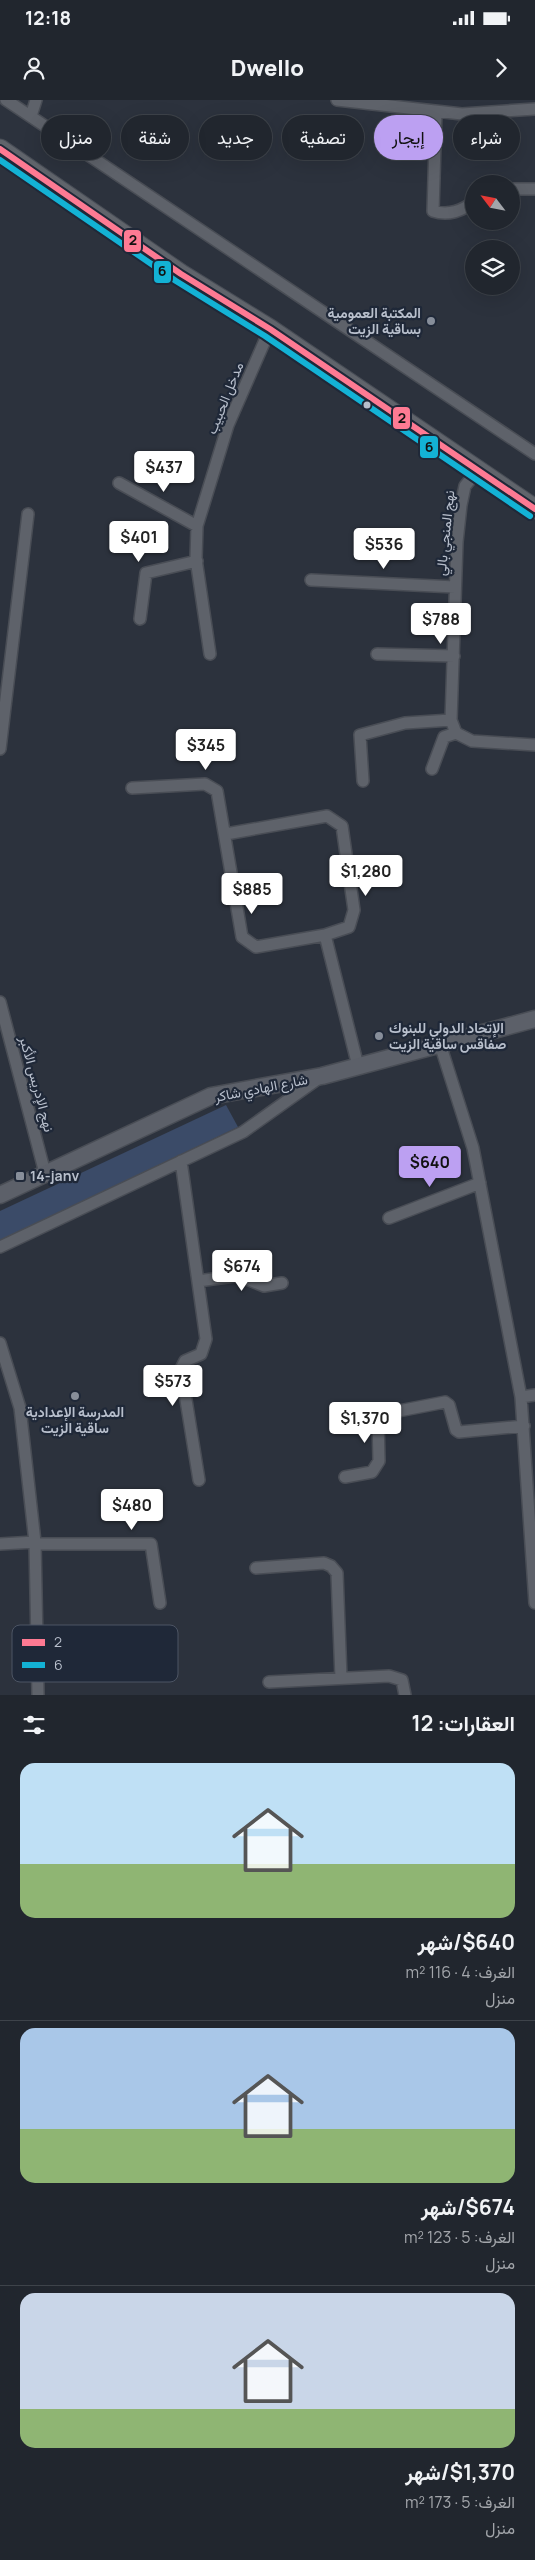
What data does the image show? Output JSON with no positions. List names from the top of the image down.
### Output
{
  "streets": {
    "main road": ["شارع الهادي شاكر"],
    "street": ["مدخل الحبيب", "نهج المنجي بالي", "نهج الإدريس الأكبر"]
  },
  "crossings": [
    ["نهج الإدريس الأكبر", "شارع الهادي شاكر"]
  ],
  "places": {
    "other": ["المكتبة العمومية بساقية الزيت", "الإتحاد الدولي للبنوك صفاقس ساقية الزيت", "المدرسة الإعدادية ساقية الزيت"],
    "transit": ["14-janv"]
  },
  "lines": ["transit line 2", "transit line 6"],
  "legend": ["2", "6"],
  "north": "top left",
  "page": {
    "status": "12:18",
    "header": "Dwello",
    "chip": [
      "شراء",
      "إيجار",
      "تصفية",
      "جديد",
      "شقة",
      "منزل"
    ],
    "price": [
      "$437",
      "$401",
      "$536",
      "$788",
      "$345",
      "$1,280",
      "$885",
      "$640",
      "$674",
      "$573",
      "$1,370",
      "$480"
    ],
    "heading": "العقارات: 12",
    "list": [
      {
        "name": "$640/شهر",
        "note": "الغرف: 4 · 116 m² · منزل"
      },
      {
        "name": "$674/شهر",
        "note": "الغرف: 5 · 123 m² · منزل"
      },
      {
        "name": "$1,370/شهر",
        "note": "الغرف: 5 · 173 m² · منزل"
      }
    ]
  }
}
